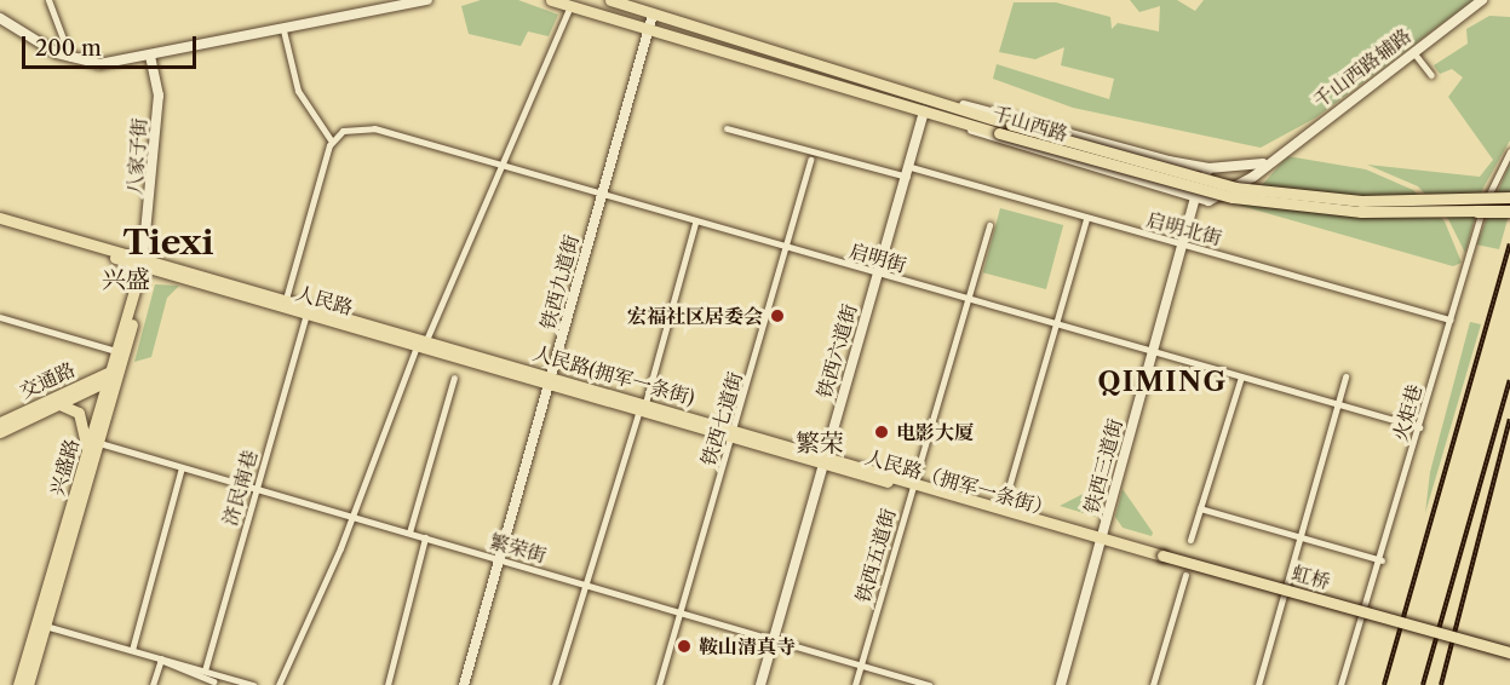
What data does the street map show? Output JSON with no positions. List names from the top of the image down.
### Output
{
  "streets": {
    "main road": [
      "千山西路辅路",
      "千山西路",
      "八家子街",
      "铁西九道街",
      "人民路",
      "铁西六道街",
      "人民路(拥军一条街)",
      "交通路",
      "铁西三道街",
      "兴盛路",
      "人民路（拥军一条街）",
      "虹桥"
    ],
    "street": [
      "启明北街",
      "启明街",
      "火炬巷",
      "铁西七道街",
      "济民南巷",
      "繁荣街",
      "铁西五道街"
    ]
  },
  "crossings": [
    ["千山西路辅路", "铁西三道街"],
    ["千山西路", "铁西九道街"],
    ["千山西路", "铁西六道街"],
    ["八家子街", "人民路"],
    ["八家子街", "人民路(拥军一条街)"],
    ["八家子街", "兴盛路"],
    ["启明北街", "铁西六道街"],
    ["启明北街", "火炬巷"],
    ["启明北街", "铁西三道街"],
    ["启明街", "铁西九道街"],
    ["启明街", "铁西六道街"],
    ["启明街", "火炬巷"],
    ["启明街", "铁西七道街"],
    ["启明街", "铁西三道街"],
    ["启明街", "铁西五道街"],
    ["铁西九道街", "人民路(拥军一条街)"],
    ["铁西九道街", "繁荣街"],
    ["人民路", "人民路(拥军一条街)"],
    ["人民路", "兴盛路"],
    ["人民路", "济民南巷"],
    ["铁西六道街", "人民路(拥军一条街)"],
    ["铁西六道街", "繁荣街"],
    ["人民路(拥军一条街)", "铁西七道街"],
    ["人民路(拥军一条街)", "铁西三道街"],
    ["人民路(拥军一条街)", "兴盛路"],
    ["人民路(拥军一条街)", "人民路（拥军一条街）"],
    ["人民路(拥军一条街)", "铁西五道街"],
    ["人民路(拥军一条街)", "虹桥"],
    ["交通路", "兴盛路"],
    ["铁西七道街", "繁荣街"],
    ["铁西三道街", "人民路（拥军一条街）"],
    ["铁西三道街", "虹桥"],
    ["兴盛路", "繁荣街"],
    ["人民路（拥军一条街）", "铁西五道街"],
    ["人民路（拥军一条街）", "虹桥"],
    ["济民南巷", "繁荣街"],
    ["繁荣街", "铁西五道街"]
  ],
  "districts": [
    "Tiexi",
    "兴盛",
    "QIMING",
    "繁荣"
  ],
  "places": ["宏福社区居委会", "电影大厦", "鞍山清真寺"],
  "scale_bar": "200 m"
}
